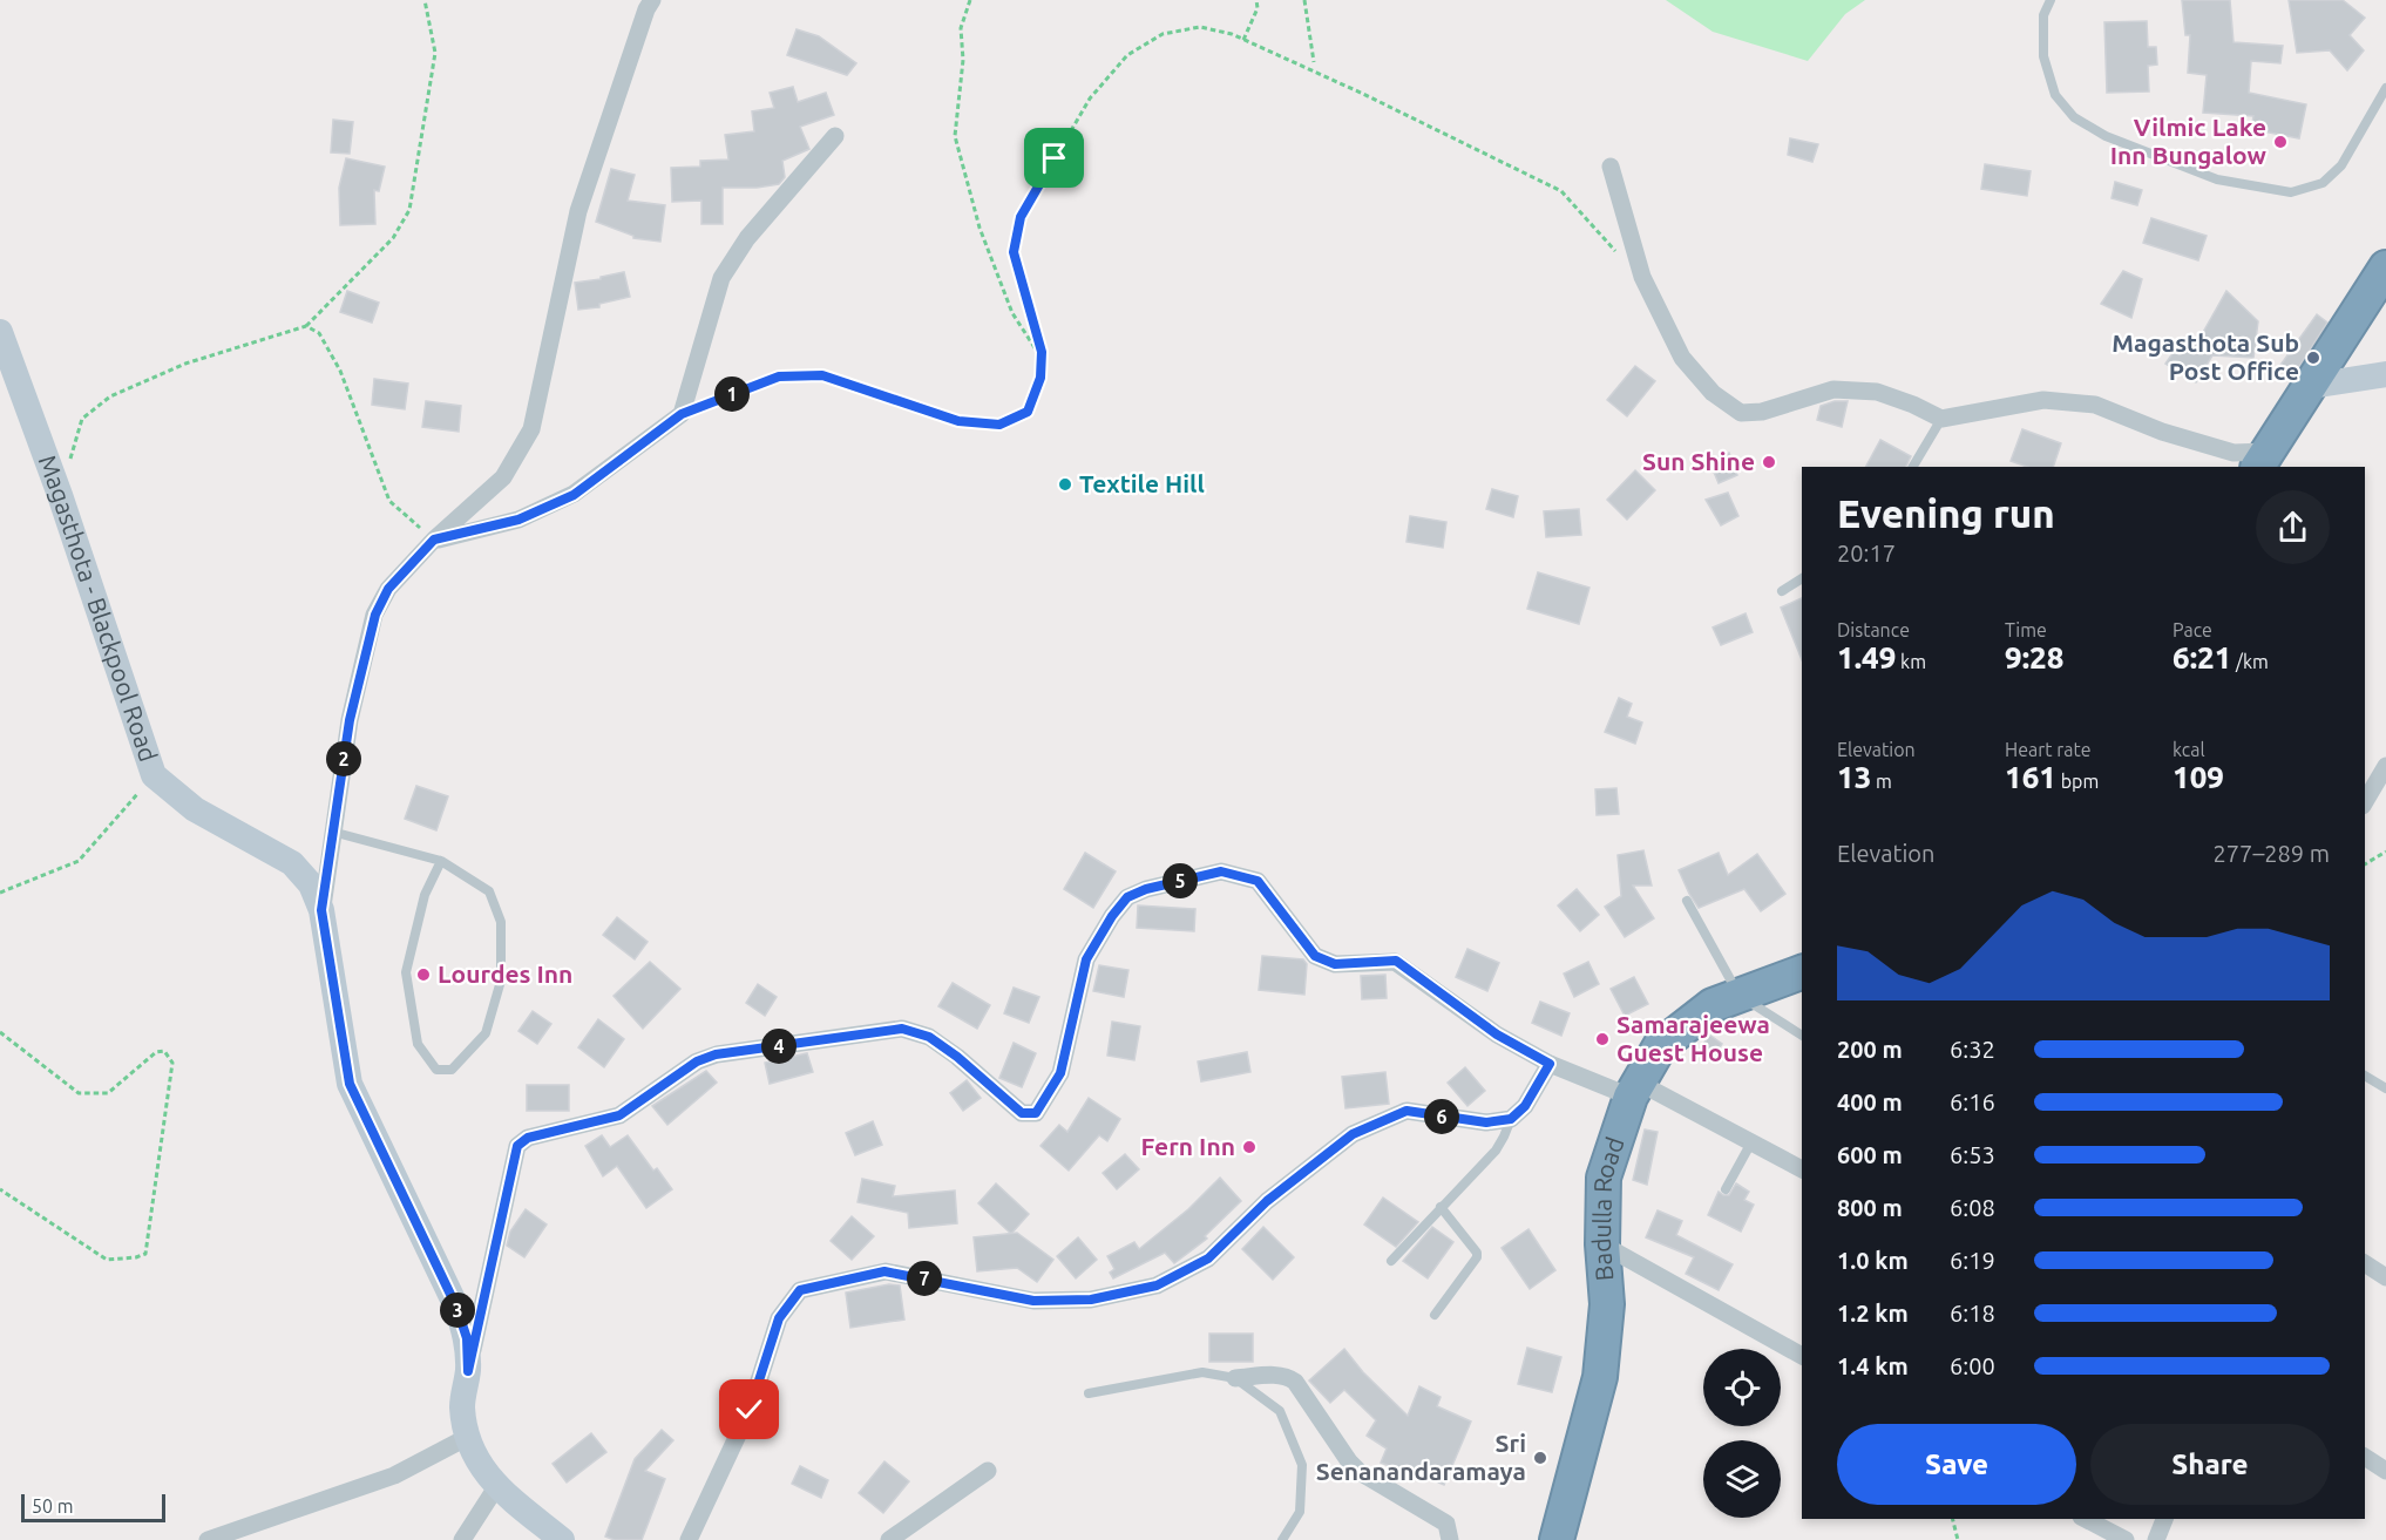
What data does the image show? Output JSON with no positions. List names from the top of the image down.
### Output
{
  "streets": {
    "highway": ["Badulla Road"],
    "street": ["Magasthota - Blackpool Road"]
  },
  "places": [
    "Vilmic Lake Inn Bungalow",
    "Magasthota Sub Post Office",
    "Sun Shine",
    "Textile Hill",
    "Lourdes Inn",
    "Samarajeewa Guest House",
    "Fern Inn",
    "Sri Senanandaramaya"
  ],
  "scale_bar": "50 m",
  "page": {
    "pins": [
      "1",
      "2",
      "5",
      "4",
      "6",
      "7",
      "3"
    ],
    "heading": ["Evening run", "20:17"],
    "stats": [
      ["Distance", "1.49 km"],
      ["Time", "9:28"],
      ["Pace", "6:21 /km"],
      ["Elevation", "13 m"],
      ["Heart rate", "161 bpm"],
      ["kcal", "109"]
    ],
    "chart": ["Elevation", "277–289 m"],
    "list": [
      {
        "name": "200 m",
        "note": "6:32"
      },
      {
        "name": "400 m",
        "note": "6:16"
      },
      {
        "name": "600 m",
        "note": "6:53"
      },
      {
        "name": "800 m",
        "note": "6:08"
      },
      {
        "name": "1.0 km",
        "note": "6:19"
      },
      {
        "name": "1.2 km",
        "note": "6:18"
      },
      {
        "name": "1.4 km",
        "note": "6:00"
      }
    ],
    "buttons": ["Save", "Share"],
    "scale": "50 m"
  }
}
